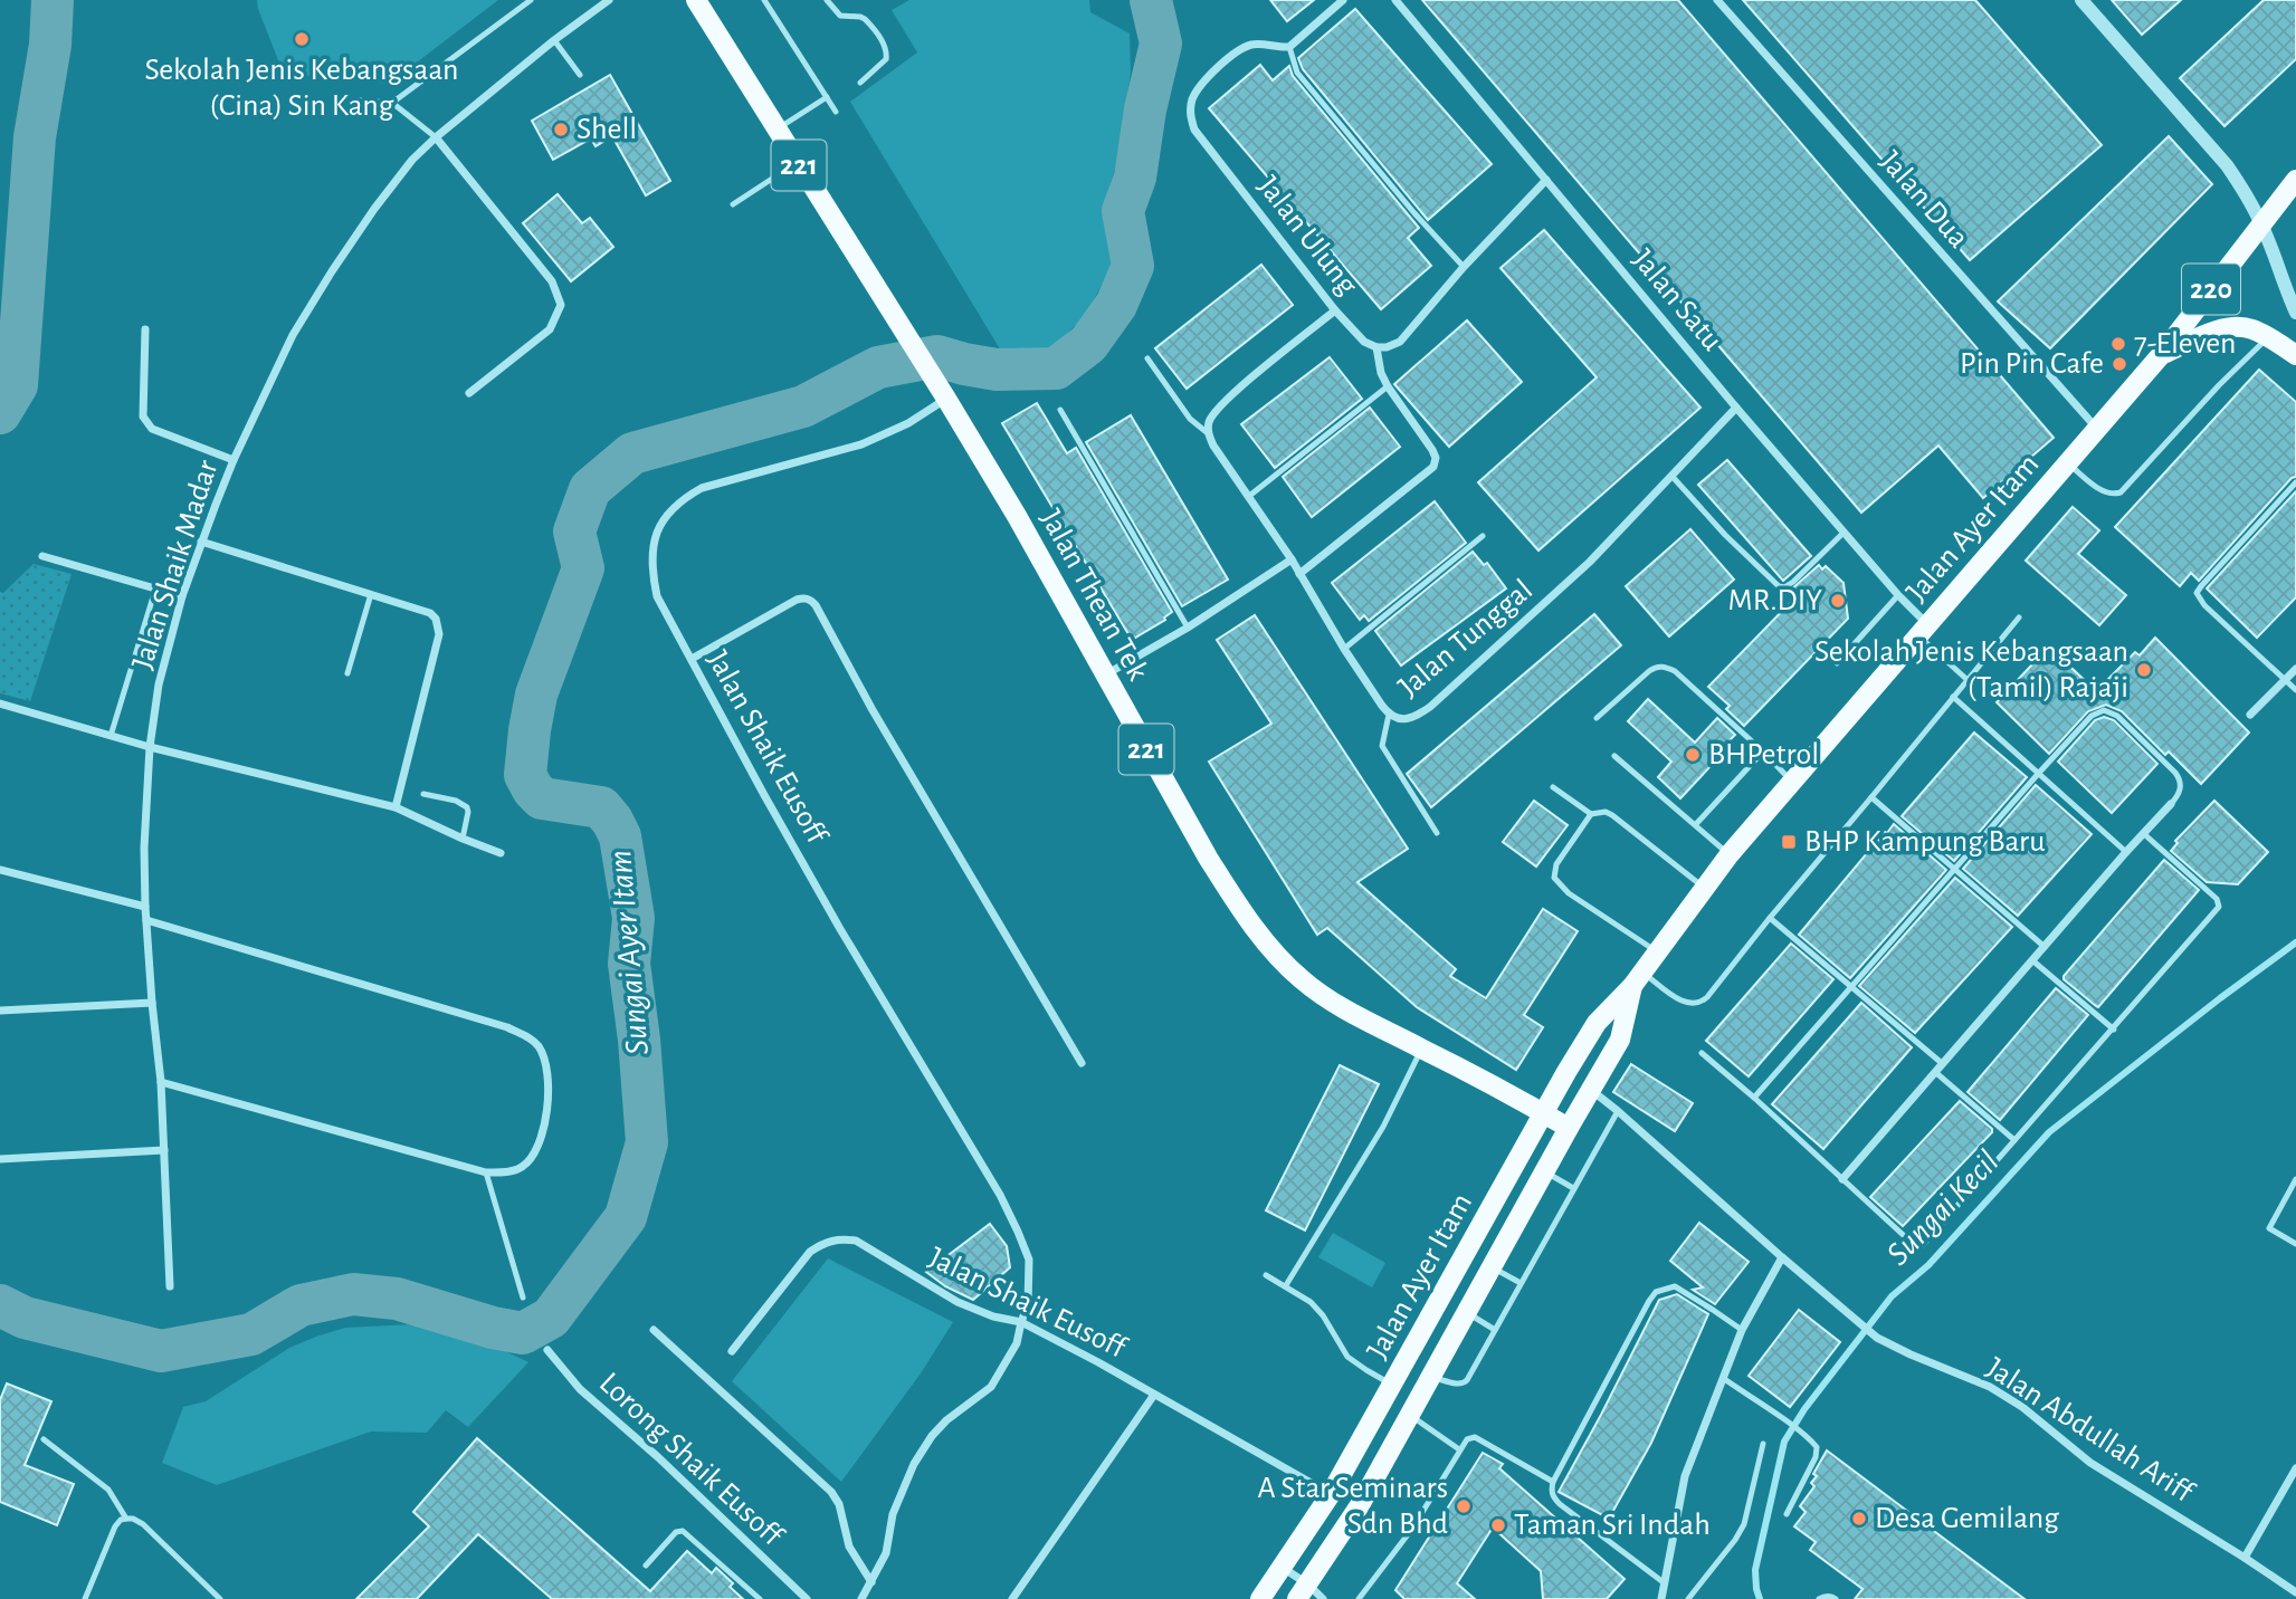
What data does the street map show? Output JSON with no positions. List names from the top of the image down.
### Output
{
  "streets": {
    "main road": [
      "221",
      "220",
      "Jalan Ayer Itam",
      "Jalan Thean Tek"
    ],
    "street": [
      "Jalan Dua",
      "Jalan Ulung",
      "Jalan Satu",
      "Jalan Shaik Madar",
      "Jalan Tunggal",
      "Jalan Shaik Eusoff",
      "Jalan Abdullah Ariff",
      "Lorong Shaik Eusoff"
    ]
  },
  "crossings": [
    ["221", "Jalan Ayer Itam"],
    ["221", "Jalan Thean Tek"],
    ["Jalan Dua", "Jalan Ayer Itam"],
    ["Jalan Satu", "Jalan Ayer Itam"],
    ["Jalan Satu", "Jalan Tunggal"],
    ["Jalan Ayer Itam", "Jalan Thean Tek"],
    ["Jalan Ayer Itam", "Jalan Shaik Eusoff"],
    ["Jalan Ayer Itam", "Jalan Abdullah Ariff"],
    ["Jalan Thean Tek", "Jalan Shaik Eusoff"]
  ],
  "water": ["Sungai Ayer Itam", "Sungai Kecil"],
  "places": {
    "other": [
      "Sekolah Jenis Kebangsaan (Cina) Sin Kang",
      "Shell",
      "7-Eleven",
      "Pin Pin Cafe",
      "MR.DIY",
      "Sekolah Jenis Kebangsaan (Tamil) Rajaji",
      "BHPetrol",
      "A Star Seminars Sdn Bhd",
      "Desa Gemilang",
      "Taman Sri Indah"
    ],
    "transit": ["BHP Kampung Baru"]
  }
}
